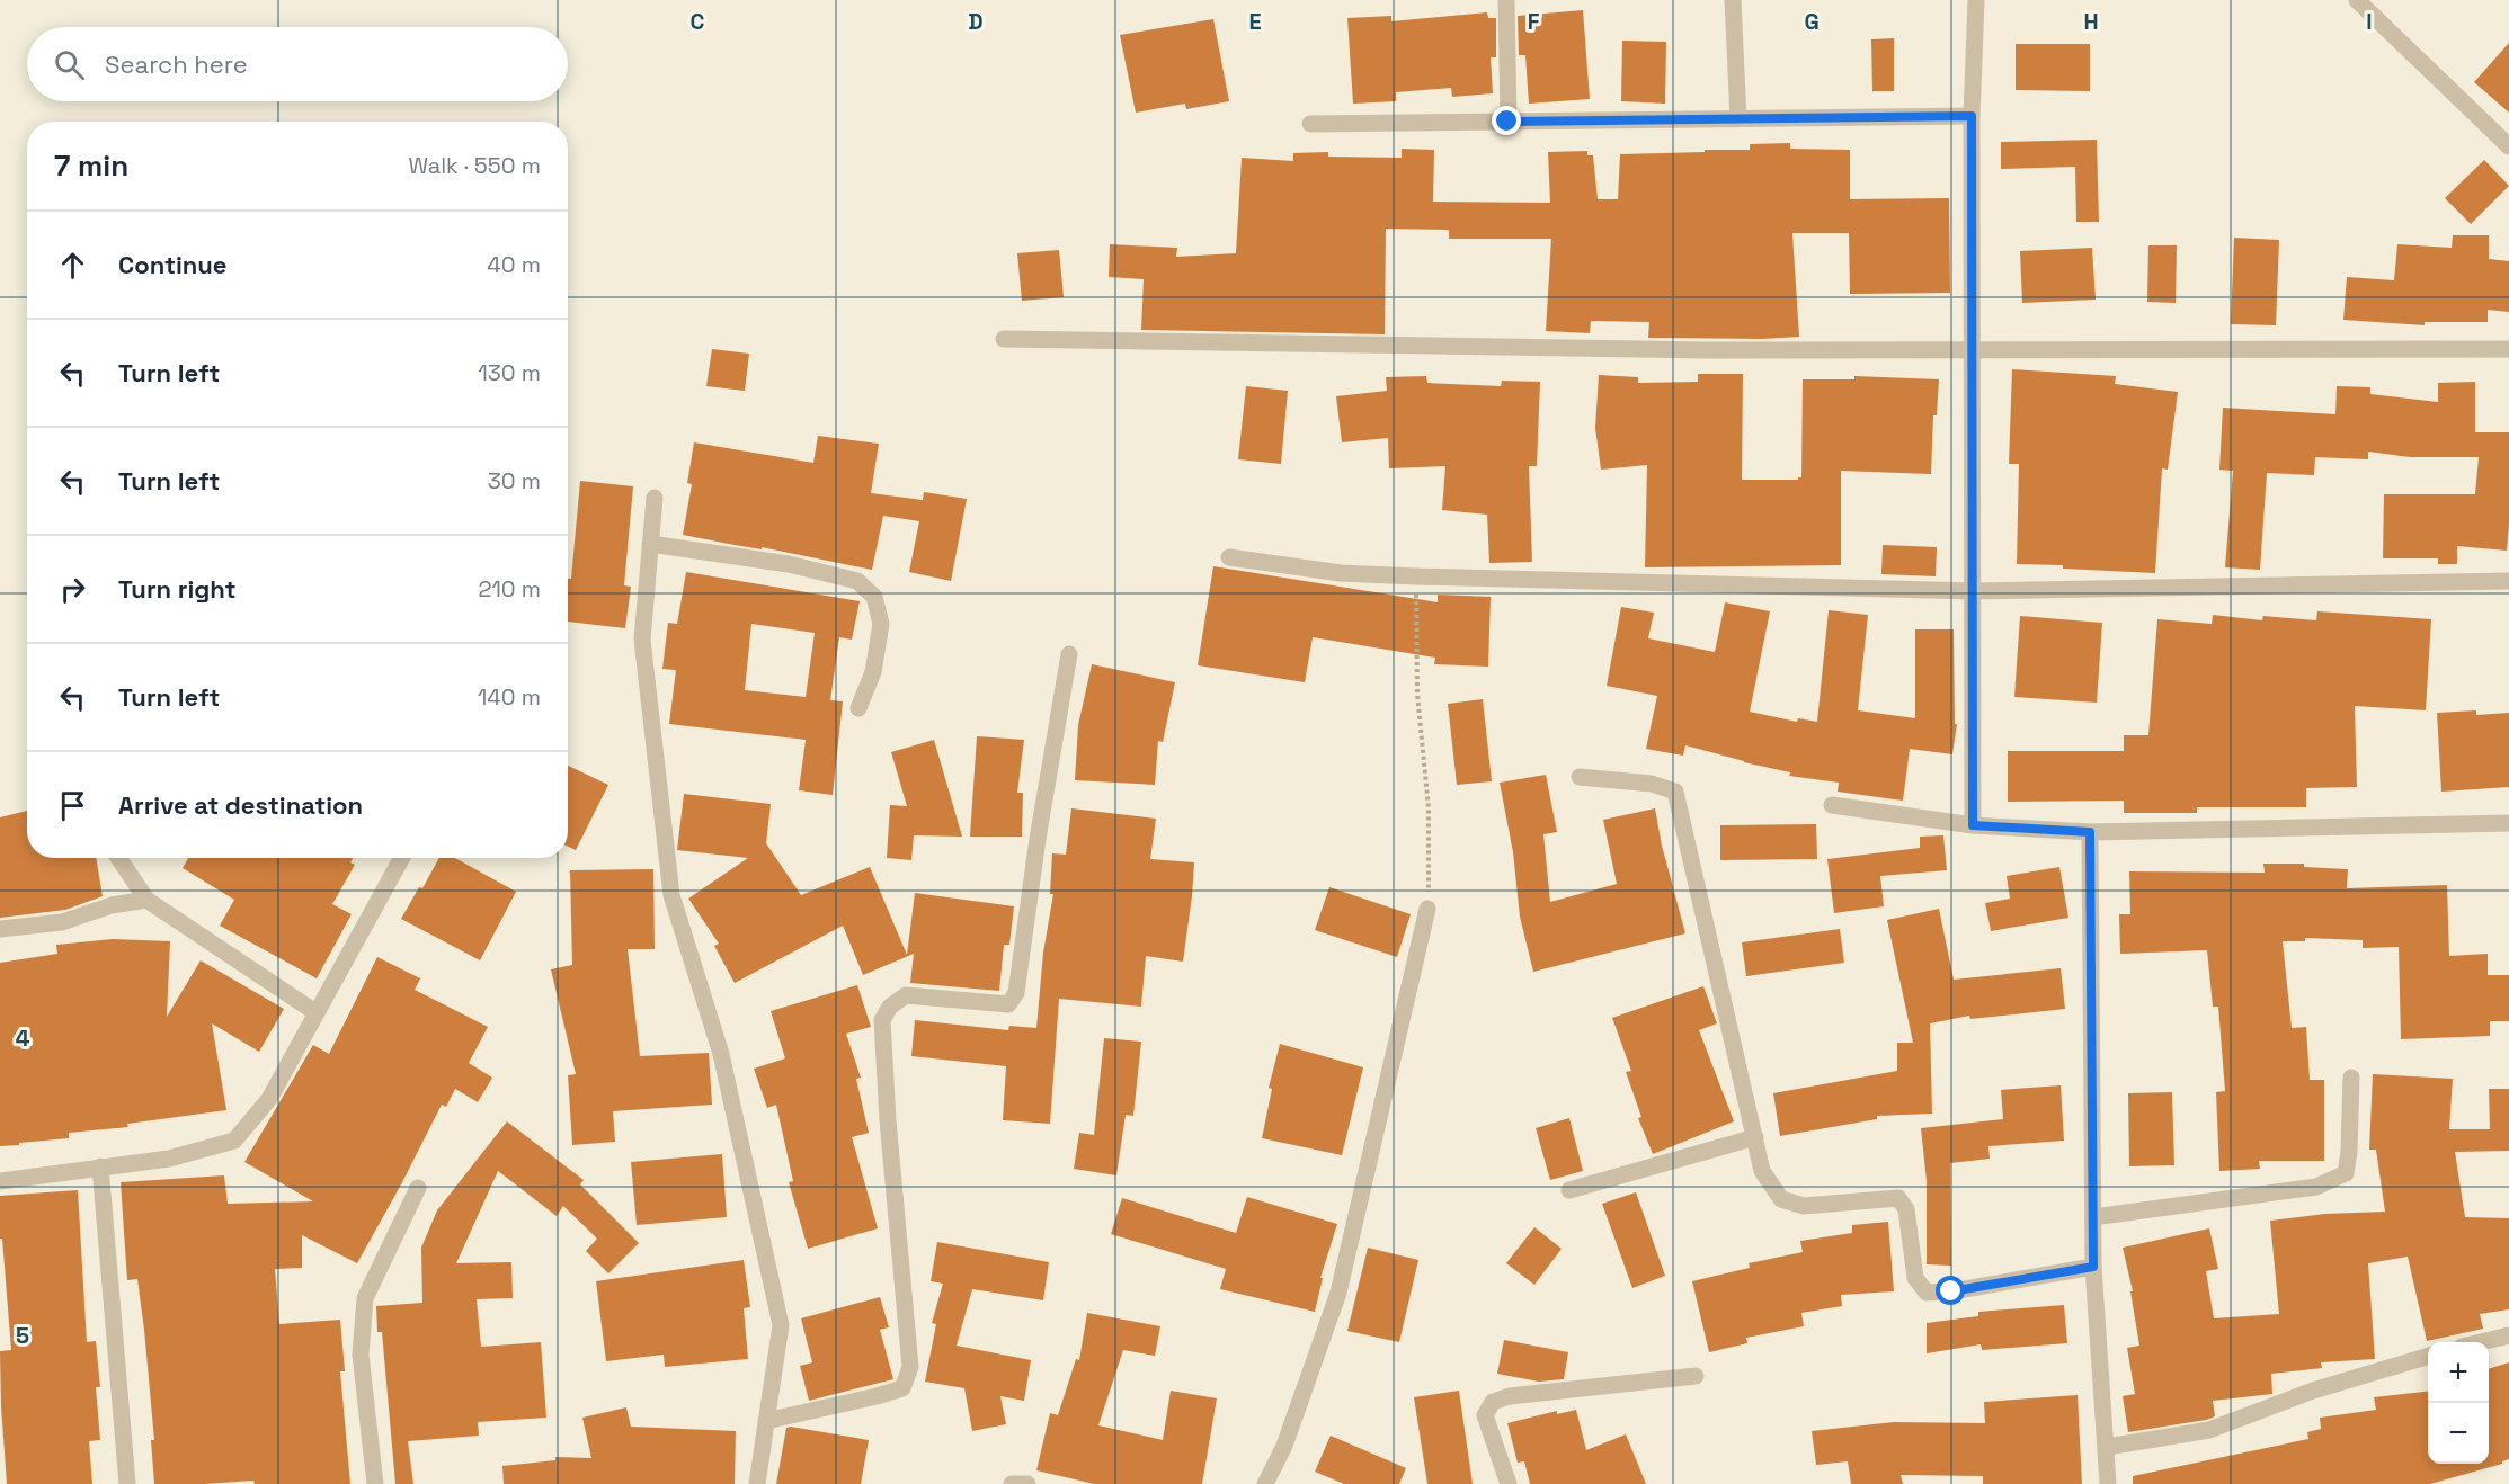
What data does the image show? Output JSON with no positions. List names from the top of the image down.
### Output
{
  "page": {
    "search": "Search here",
    "heading": ["7 min", "Walk · 550 m"],
    "list": [
      ["Continue", "40 m"],
      ["Turn left", "130 m"],
      ["Turn left", "30 m"],
      ["Turn right", "210 m"],
      ["Turn left", "140 m"],
      "Arrive at destination"
    ],
    "map_buttons": ["+", "−"]
  },
  "grid": {
    "columns": [
      "C",
      "D",
      "E",
      "F",
      "G",
      "H",
      "I"
    ],
    "rows": ["4", "5"]
  }
}
